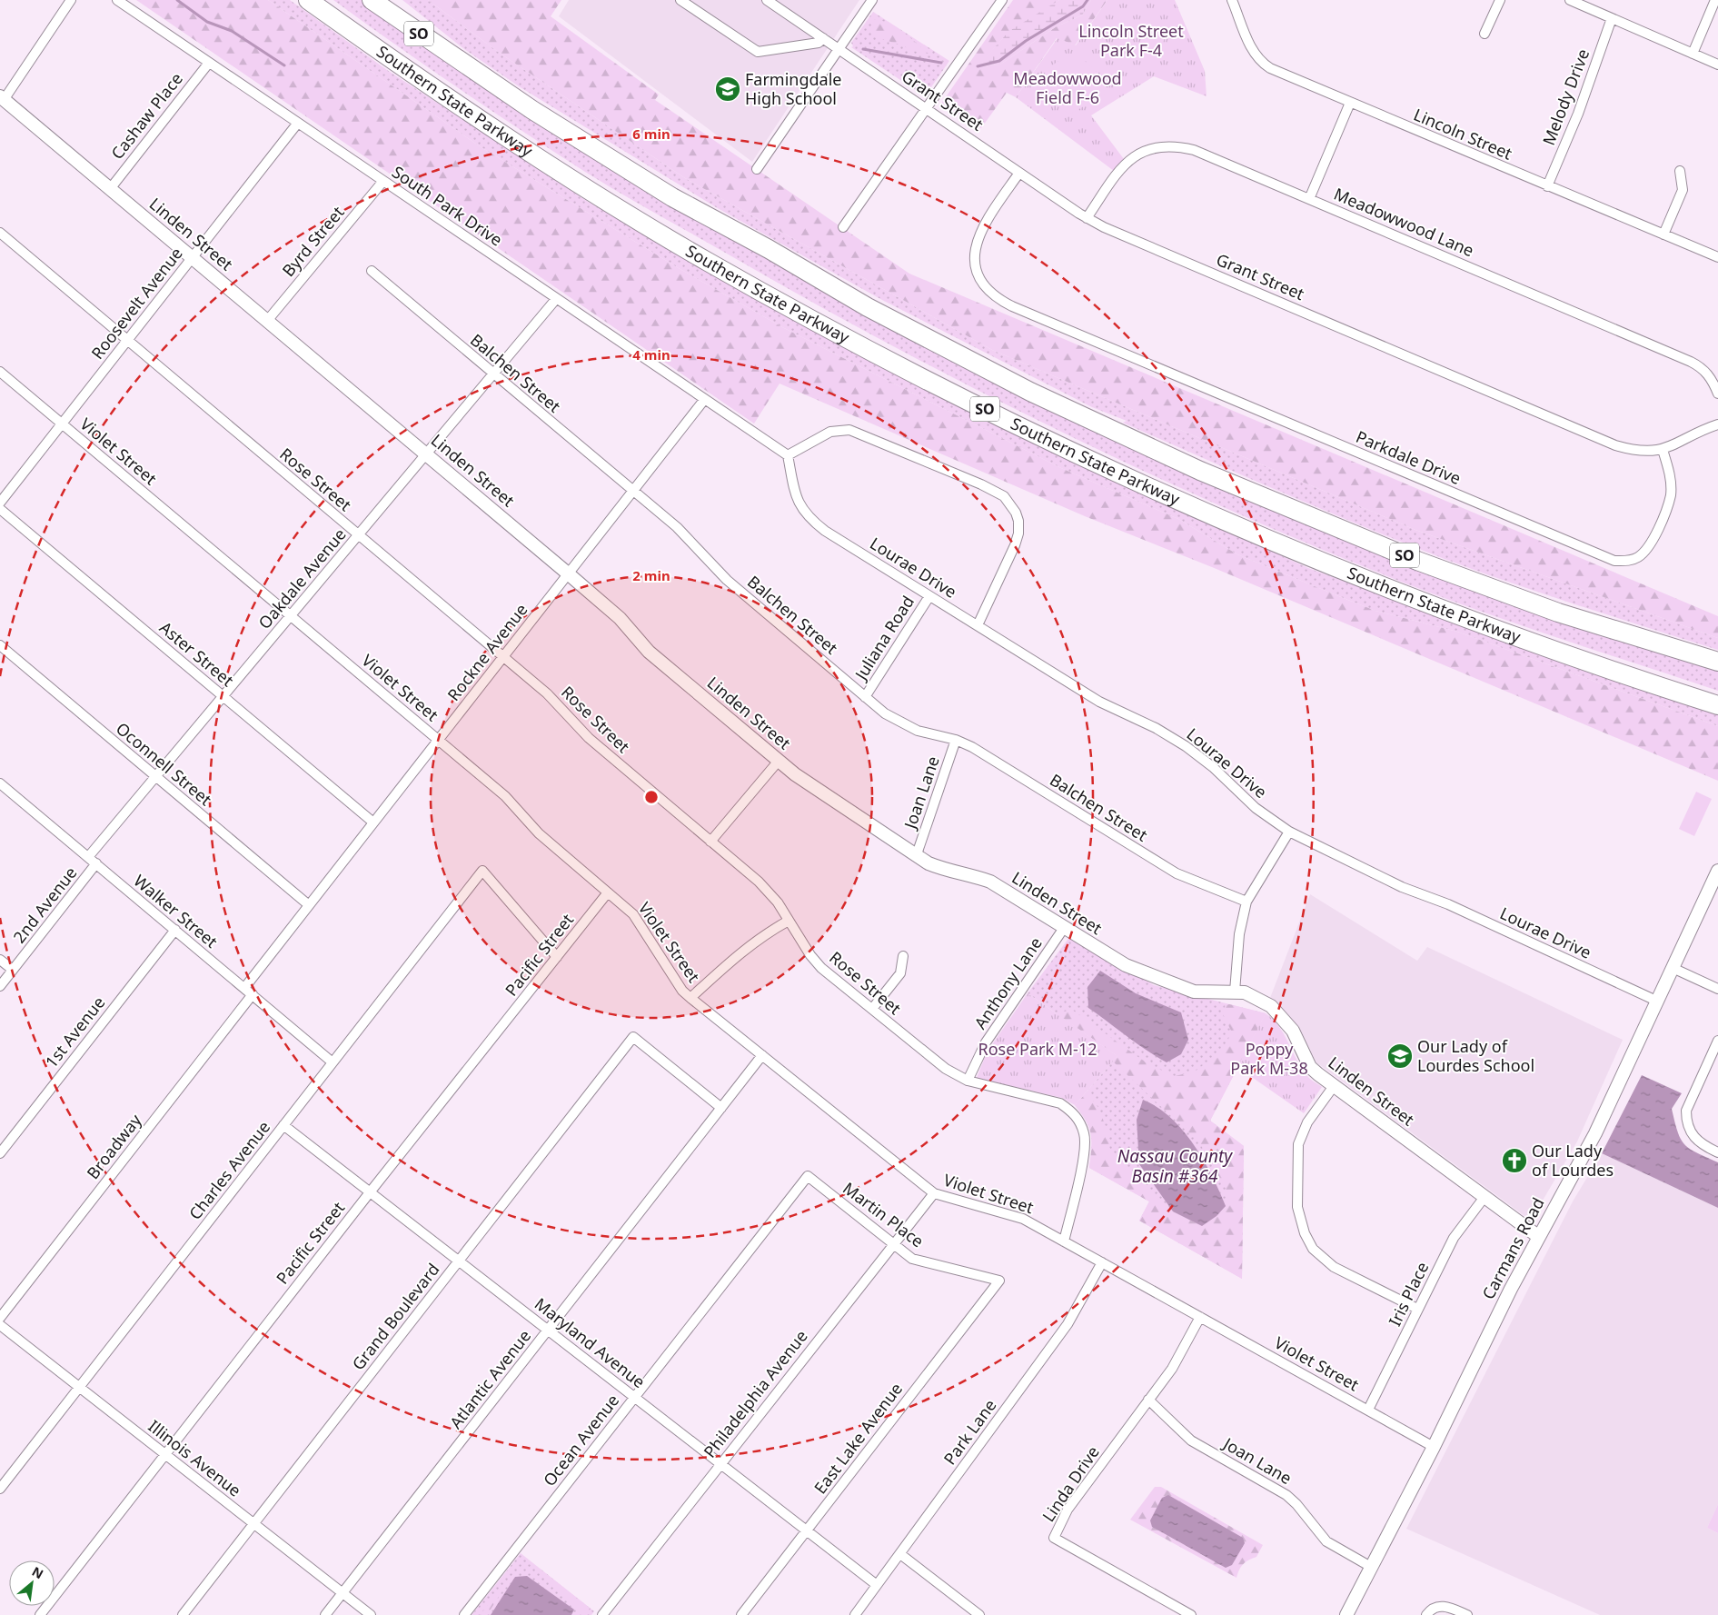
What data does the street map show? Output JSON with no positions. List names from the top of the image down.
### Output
{
  "streets": {
    "highway": ["SO", "Southern State Parkway"],
    "street": [
      "Melody Drive",
      "Grant Street",
      "Cashaw Place",
      "Lincoln Street",
      "South Park Drive",
      "Meadowwood Lane",
      "Linden Street",
      "Byrd Street",
      "Roosevelt Avenue",
      "Balchen Street",
      "Violet Street",
      "Parkdale Drive",
      "Rose Street",
      "Lourae Drive",
      "Oakdale Avenue",
      "Juliana Road",
      "Rockne Avenue",
      "Aster Street",
      "Oconnell Street",
      "Joan Lane",
      "2nd Avenue",
      "Walker Street",
      "Pacific Street",
      "Anthony Lane",
      "1st Avenue",
      "Broadway",
      "Charles Avenue",
      "Martin Place",
      "Carmans Road",
      "Iris Place",
      "Grand Boulevard",
      "Maryland Avenue",
      "Atlantic Avenue",
      "Philadelphia Avenue",
      "Park Lane",
      "East Lake Avenue",
      "Ocean Avenue",
      "Illinois Avenue",
      "Linda Drive"
    ]
  },
  "crossings": [
    ["Melody Drive", "Lincoln Street"],
    ["Grant Street", "Meadowwood Lane"],
    ["Grant Street", "Parkdale Drive"],
    ["Cashaw Place", "South Park Drive"],
    ["Cashaw Place", "Linden Street"],
    ["South Park Drive", "Byrd Street"],
    ["South Park Drive", "Roosevelt Avenue"],
    ["South Park Drive", "Lourae Drive"],
    ["South Park Drive", "Oakdale Avenue"],
    ["South Park Drive", "Rockne Avenue"],
    ["Linden Street", "Byrd Street"],
    ["Linden Street", "Roosevelt Avenue"],
    ["Linden Street", "Oakdale Avenue"],
    ["Linden Street", "Rockne Avenue"],
    ["Linden Street", "Joan Lane"],
    ["Linden Street", "Anthony Lane"],
    ["Linden Street", "Carmans Road"],
    ["Linden Street", "Iris Place"],
    ["Roosevelt Avenue", "Violet Street"],
    ["Roosevelt Avenue", "Rose Street"],
    ["Balchen Street", "Oakdale Avenue"],
    ["Balchen Street", "Juliana Road"],
    ["Balchen Street", "Rockne Avenue"],
    ["Balchen Street", "Joan Lane"],
    ["Violet Street", "Rose Street"],
    ["Violet Street", "Oakdale Avenue"],
    ["Violet Street", "Rockne Avenue"],
    ["Violet Street", "Pacific Street"],
    ["Violet Street", "Carmans Road"],
    ["Violet Street", "Iris Place"],
    ["Violet Street", "Atlantic Avenue"],
    ["Violet Street", "Philadelphia Avenue"],
    ["Violet Street", "Park Lane"],
    ["Violet Street", "Linda Drive"],
    ["Rose Street", "Oakdale Avenue"],
    ["Rose Street", "Rockne Avenue"],
    ["Rose Street", "Anthony Lane"],
    ["Lourae Drive", "Juliana Road"],
    ["Lourae Drive", "Carmans Road"],
    ["Oakdale Avenue", "Aster Street"],
    ["Oakdale Avenue", "Oconnell Street"],
    ["Oakdale Avenue", "Walker Street"],
    ["Rockne Avenue", "Aster Street"],
    ["Rockne Avenue", "Oconnell Street"],
    ["Rockne Avenue", "Walker Street"],
    ["Joan Lane", "Carmans Road"],
    ["Joan Lane", "Linda Drive"],
    ["2nd Avenue", "Walker Street"],
    ["Walker Street", "1st Avenue"],
    ["Walker Street", "Broadway"],
    ["Walker Street", "Charles Avenue"],
    ["Pacific Street", "Charles Avenue"],
    ["Pacific Street", "Maryland Avenue"],
    ["Pacific Street", "Illinois Avenue"],
    ["Charles Avenue", "Maryland Avenue"],
    ["Charles Avenue", "Illinois Avenue"],
    ["Martin Place", "Philadelphia Avenue"],
    ["Martin Place", "East Lake Avenue"],
    ["Martin Place", "Ocean Avenue"],
    ["Grand Boulevard", "Maryland Avenue"],
    ["Grand Boulevard", "Atlantic Avenue"],
    ["Grand Boulevard", "Illinois Avenue"],
    ["Maryland Avenue", "Atlantic Avenue"],
    ["Maryland Avenue", "Philadelphia Avenue"],
    ["Maryland Avenue", "Park Lane"],
    ["Maryland Avenue", "East Lake Avenue"],
    ["Maryland Avenue", "Ocean Avenue"],
    ["Atlantic Avenue", "Illinois Avenue"]
  ],
  "water": ["Nassau County Basin #364"],
  "parks": [
    "Lincoln Street Park F-4",
    "Meadowwood Field F-6",
    "Rose Park M-12",
    "Poppy Park M-38"
  ],
  "places": {
    "school or university": ["Farmingdale High School", "Our Lady of Lourdes School"],
    "church": ["Our Lady of Lourdes"]
  },
  "north": "top right",
  "rings": ["6 min", "4 min", "2 min"]
}
